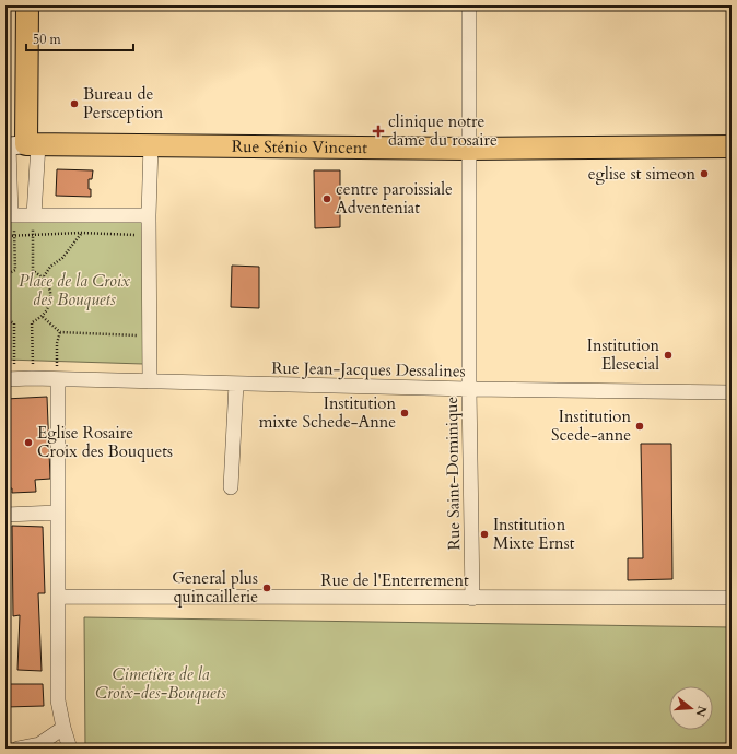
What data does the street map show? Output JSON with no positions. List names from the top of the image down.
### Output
{
  "streets": {
    "main road": ["Rue Sténio Vincent"],
    "street": ["Rue Jean-Jacques Dessalines", "Rue Saint-Dominique", "Rue de l'Enterrement"]
  },
  "crossings": [
    ["Rue Sténio Vincent", "Rue Saint-Dominique"],
    ["Rue Jean-Jacques Dessalines", "Rue Saint-Dominique"],
    ["Rue Saint-Dominique", "Rue de l'Enterrement"]
  ],
  "parks": ["Place de la Croix des Bouquets", "Cimetière de la Croix-des-Bouquets"],
  "places": {
    "other": [
      "Bureau de Persception",
      "eglise st simeon",
      "centre paroissiale Adventeniat",
      "Institution Elesecial",
      "Institution mixte Schede-Anne",
      "Institution Scede-anne",
      "Eglise Rosaire Croix des Bouquets",
      "Institution Mixte Ernst",
      "General plus quincaillerie"
    ],
    "health": ["clinique notre dame du rosaire"]
  },
  "scale_bar": "50 m",
  "north": "right"
}
